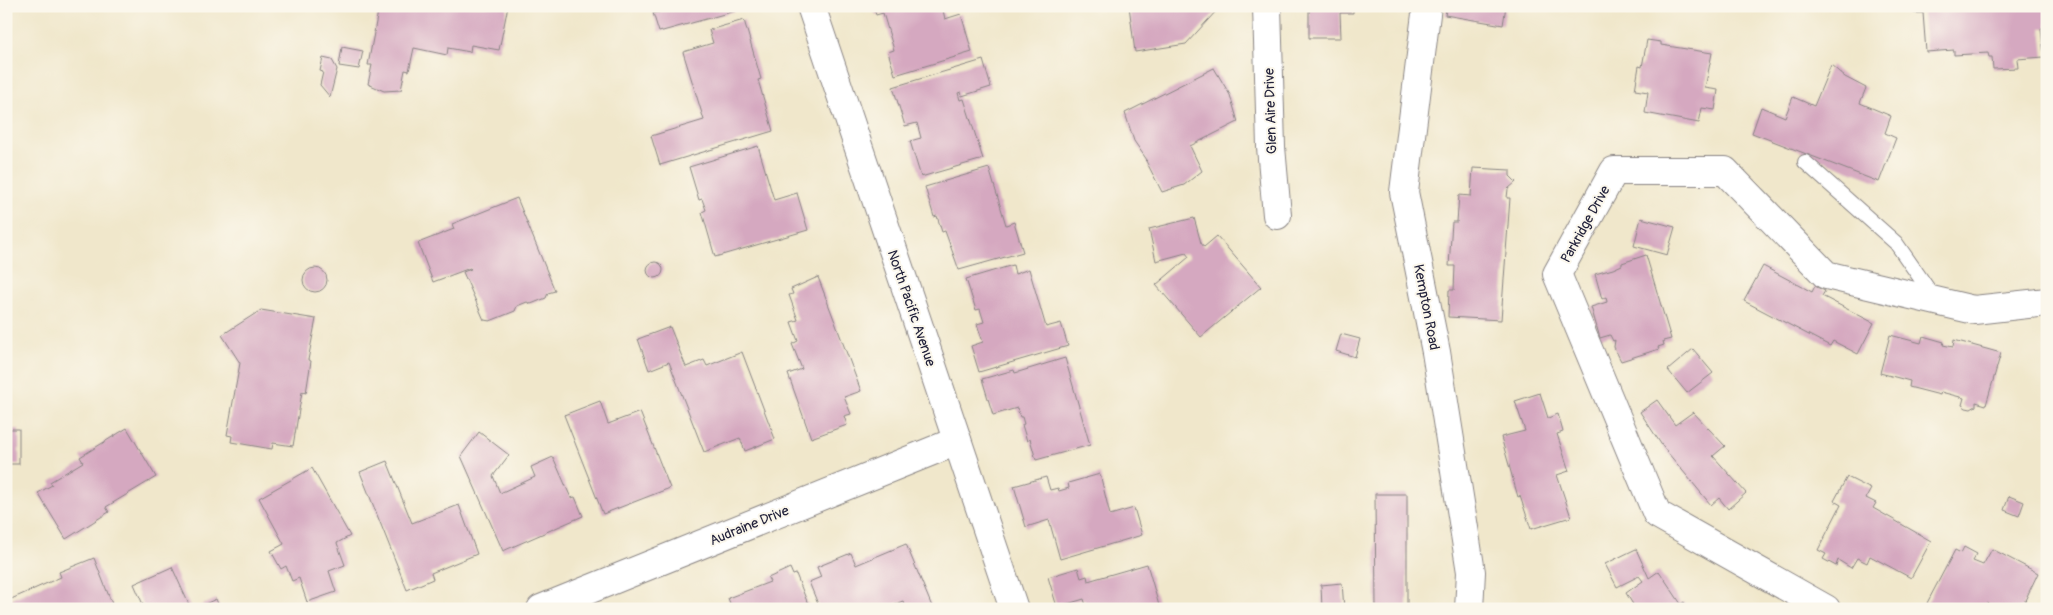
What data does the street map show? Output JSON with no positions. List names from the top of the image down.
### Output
{
  "streets": {
    "street": [
      "Glen Aire Drive",
      "Parkridge Drive",
      "Kempton Road",
      "North Pacific Avenue",
      "Audraine Drive"
    ]
  },
  "crossings": [
    ["North Pacific Avenue", "Audraine Drive"]
  ]
}
